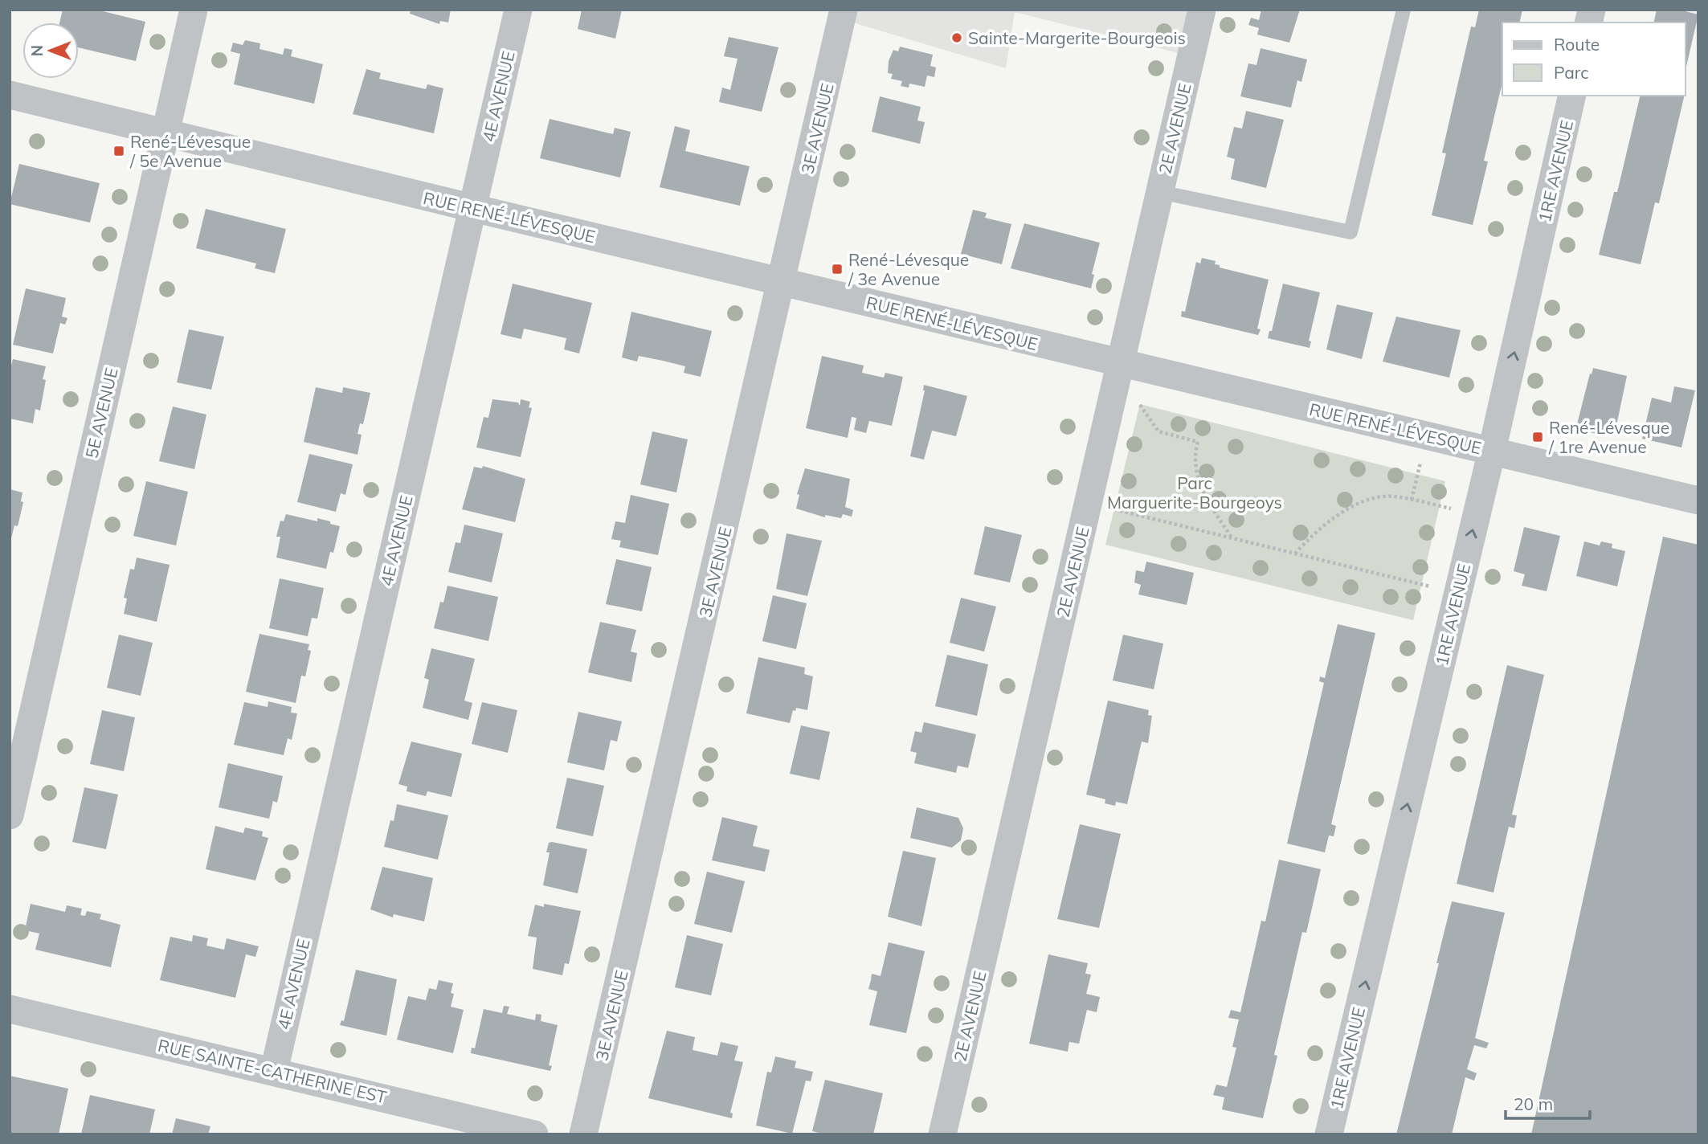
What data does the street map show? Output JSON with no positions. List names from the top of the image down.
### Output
{
  "streets": {
    "street": [
      "4E AVENUE",
      "3E AVENUE",
      "2E AVENUE",
      "1RE AVENUE",
      "RUE RENÉ-LÉVESQUE",
      "5E AVENUE",
      "RUE SAINTE-CATHERINE EST"
    ]
  },
  "crossings": [
    ["4E AVENUE", "RUE RENÉ-LÉVESQUE"],
    ["4E AVENUE", "RUE SAINTE-CATHERINE EST"],
    ["3E AVENUE", "RUE RENÉ-LÉVESQUE"],
    ["2E AVENUE", "RUE RENÉ-LÉVESQUE"],
    ["1RE AVENUE", "RUE RENÉ-LÉVESQUE"],
    ["RUE RENÉ-LÉVESQUE", "5E AVENUE"]
  ],
  "one_way": ["1RE AVENUE"],
  "parks": ["Parc Marguerite-Bourgeoys"],
  "places": {
    "other": ["Sainte-Margerite-Bourgeois"],
    "transit": ["René-Lévesque / 5e Avenue", "René-Lévesque / 3e Avenue", "René-Lévesque / 1re Avenue"]
  },
  "legend": ["Route", "Parc"],
  "scale_bar": "20 m",
  "north": "left"
}
